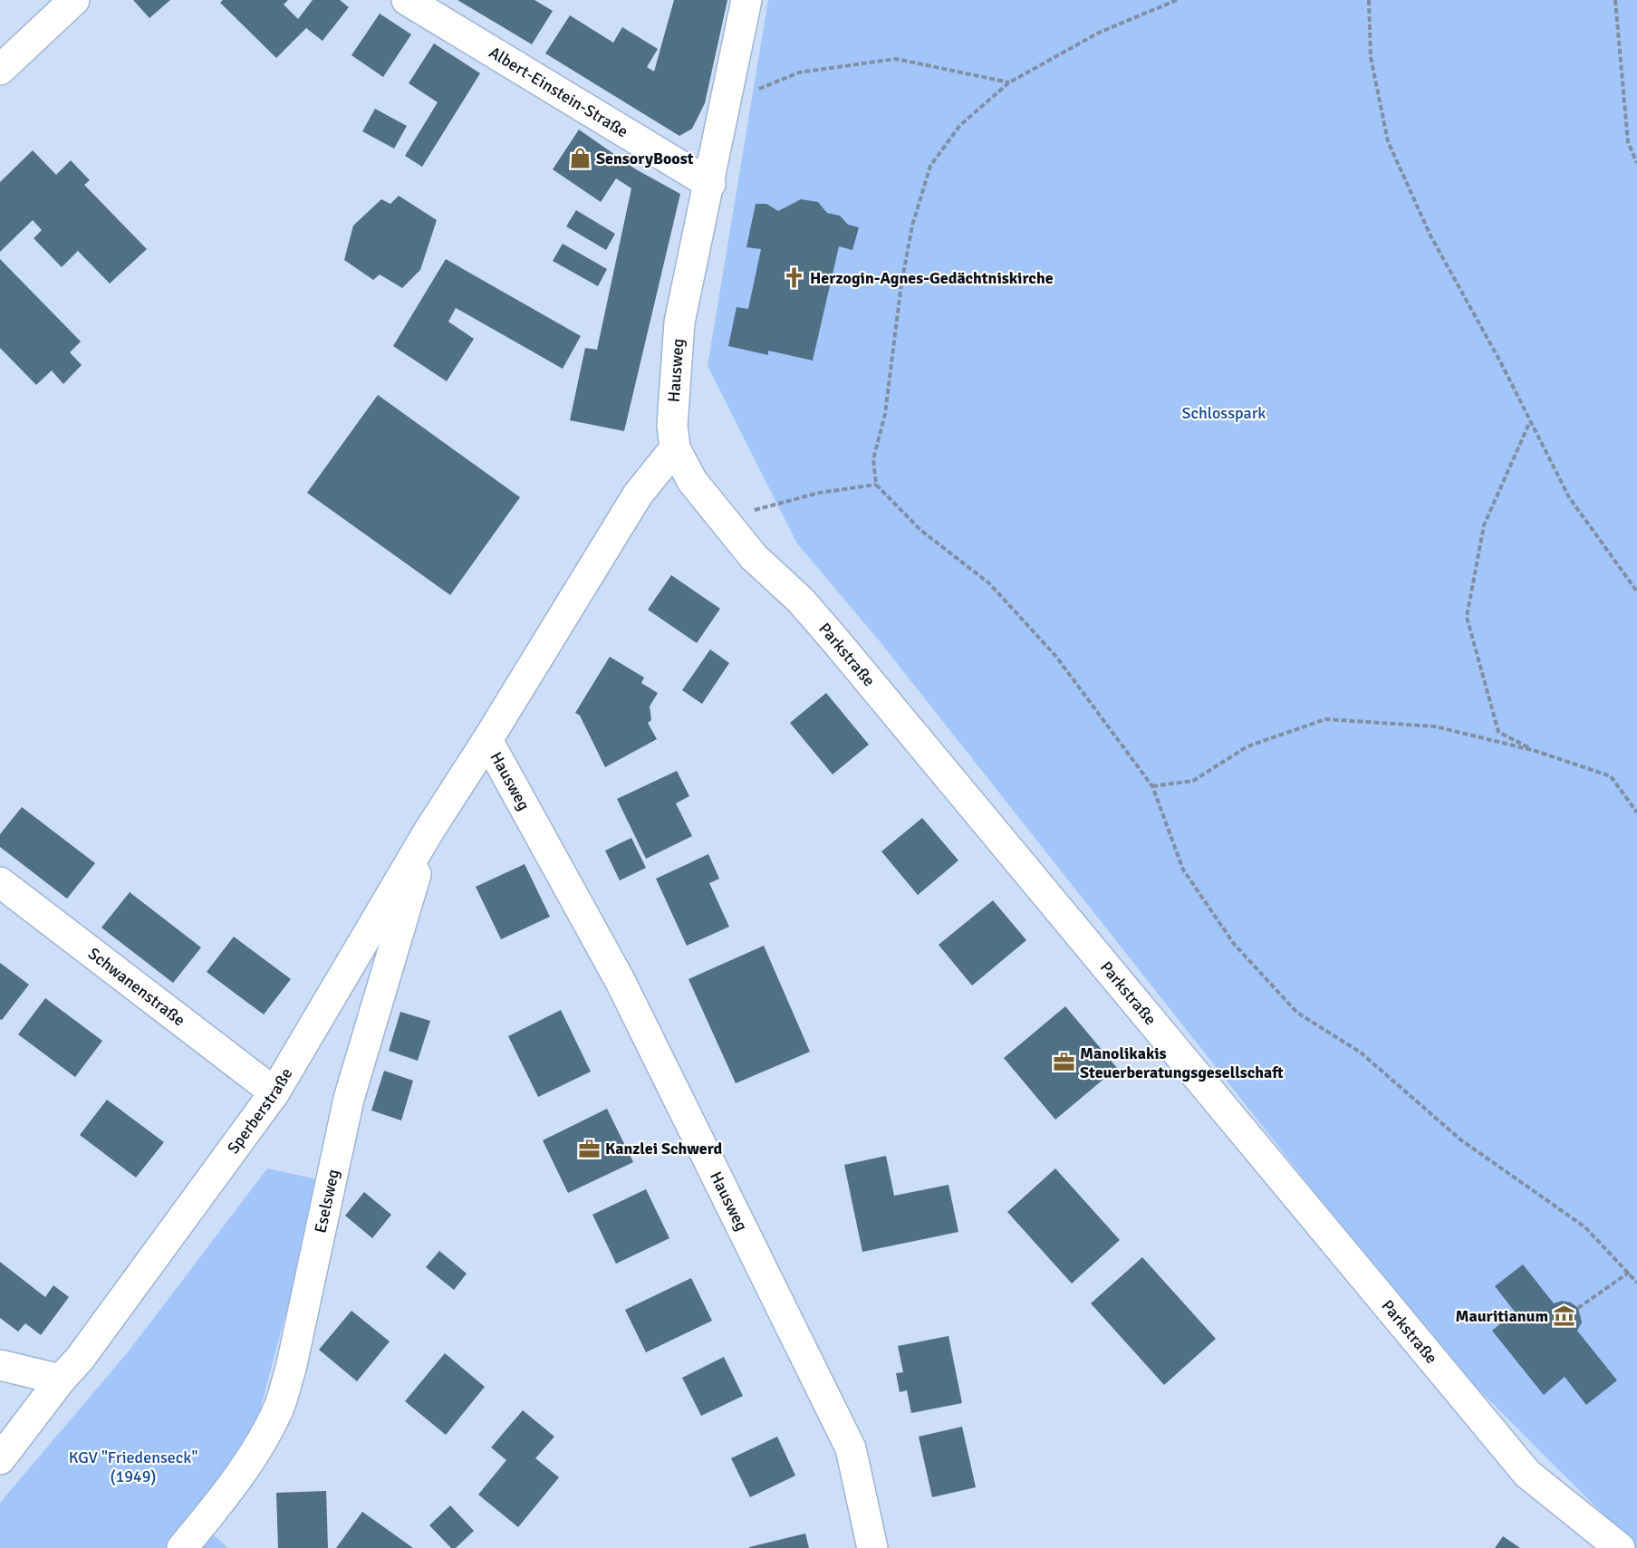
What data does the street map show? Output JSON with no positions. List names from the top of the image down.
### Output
{
  "streets": {
    "street": [
      "Albert-Einstein-Straße",
      "Hausweg",
      "Parkstraße",
      "Schwanenstraße",
      "Sperberstraße",
      "Eselsweg"
    ]
  },
  "crossings": [
    ["Albert-Einstein-Straße", "Hausweg"],
    ["Hausweg", "Parkstraße"],
    ["Hausweg", "Sperberstraße"],
    ["Schwanenstraße", "Sperberstraße"],
    ["Sperberstraße", "Eselsweg"]
  ],
  "parks": ["Schlosspark", "KGV \"Friedenseck\" (1949)"],
  "places": {
    "shop": ["SensoryBoost"],
    "church": ["Herzogin-Agnes-Gedächtniskirche"],
    "office": ["Manolikakis Steuerberatungsgesellschaft", "Kanzlei Schwerd"],
    "museum": ["Mauritianum"]
  }
}
